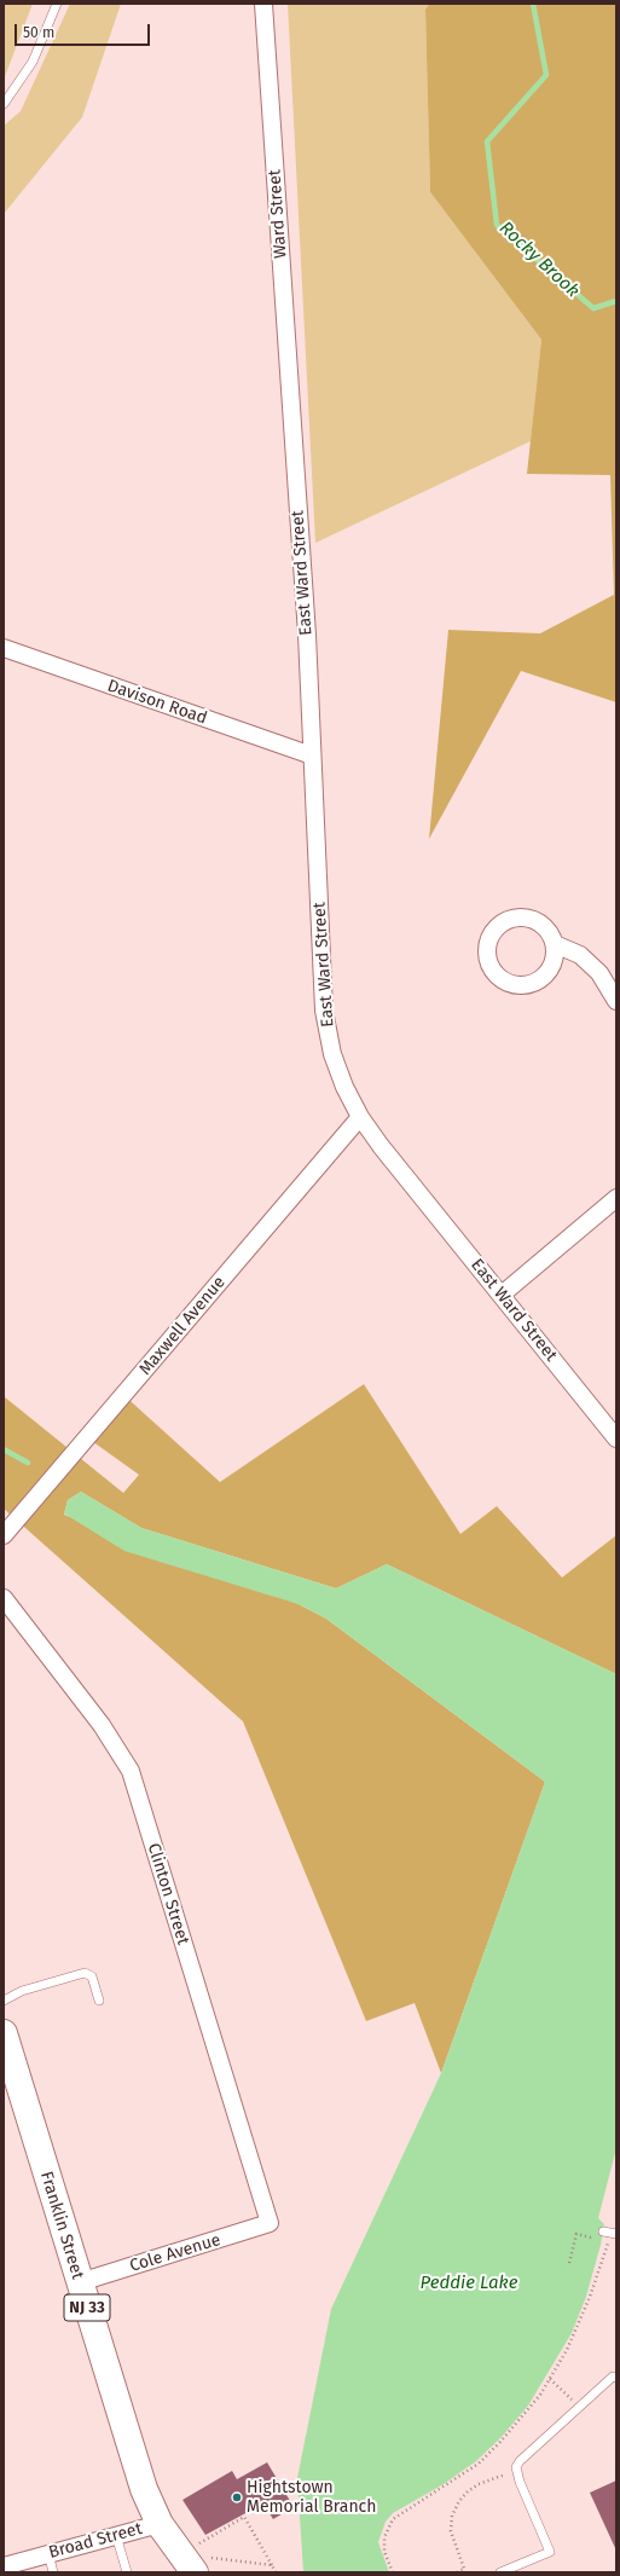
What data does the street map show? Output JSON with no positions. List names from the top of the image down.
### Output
{
  "streets": {
    "main road": ["Franklin Street", "NJ 33"],
    "street": [
      "Ward Street",
      "East Ward Street",
      "Davison Road",
      "Maxwell Avenue",
      "Clinton Street",
      "Cole Avenue",
      "Broad Street"
    ]
  },
  "crossings": [
    ["Ward Street", "East Ward Street"],
    ["East Ward Street", "Davison Road"],
    ["East Ward Street", "Maxwell Avenue"],
    ["Clinton Street", "Cole Avenue"],
    ["Franklin Street", "Cole Avenue"],
    ["Franklin Street", "Broad Street"]
  ],
  "water": ["Rocky Brook", "Peddie Lake"],
  "places": ["Hightstown Memorial Branch"],
  "scale_bar": "50 m"
}
